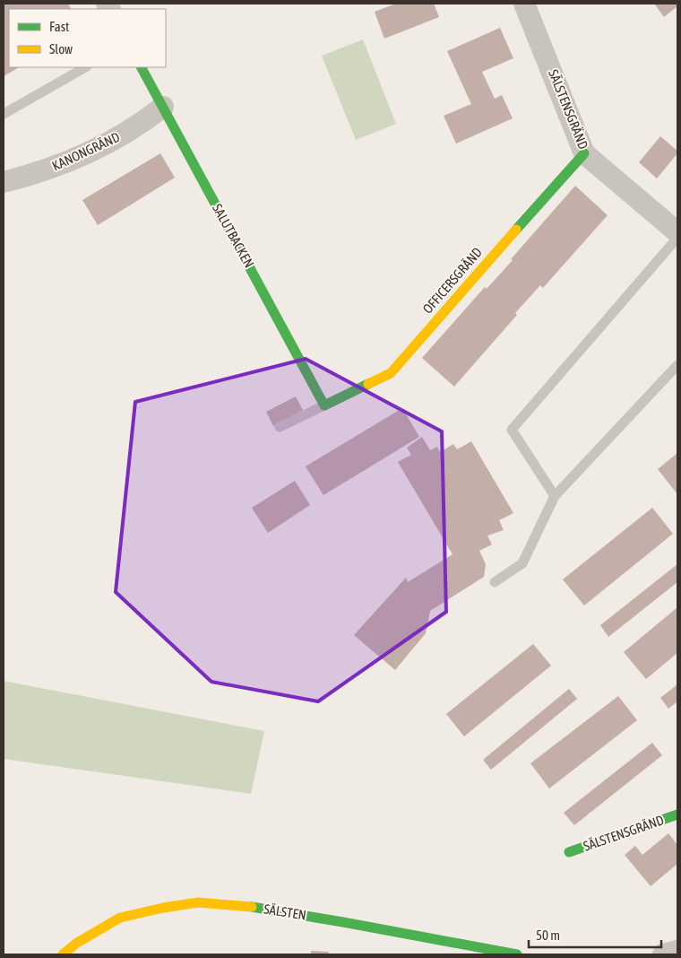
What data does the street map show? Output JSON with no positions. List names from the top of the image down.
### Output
{
  "streets": {
    "street": [
      "SÄLSTENSGRÄND",
      "KANONGRÄND",
      "SALUTBACKEN",
      "OFFICERSGRÄND",
      "SÄLSTEN"
    ]
  },
  "crossings": [
    ["SÄLSTENSGRÄND", "OFFICERSGRÄND"],
    ["KANONGRÄND", "SALUTBACKEN"],
    ["SALUTBACKEN", "OFFICERSGRÄND"]
  ],
  "legend": ["Fast", "Slow"],
  "scale_bar": "50 m"
}
